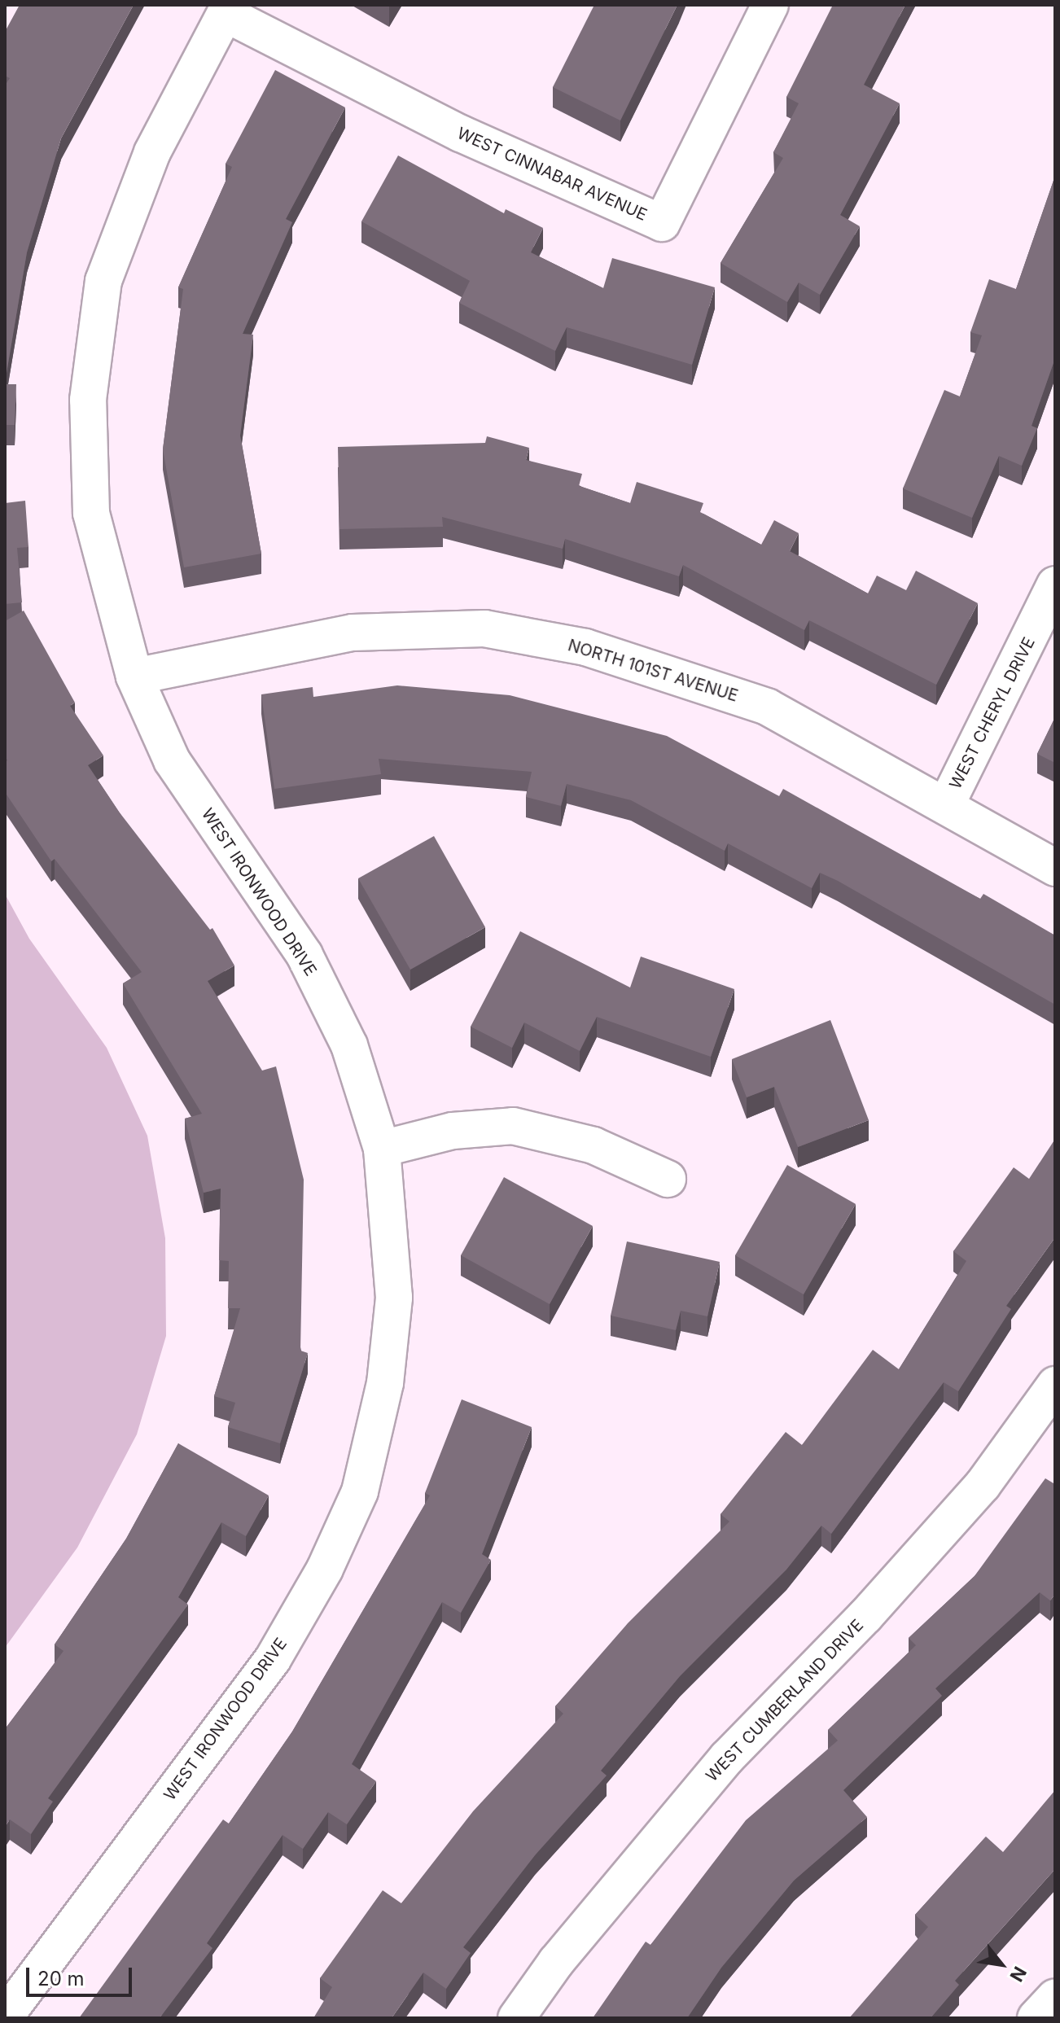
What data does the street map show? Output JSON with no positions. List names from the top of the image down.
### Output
{
  "streets": {
    "street": [
      "WEST CINNABAR AVENUE",
      "NORTH 101ST AVENUE",
      "WEST CHERYL DRIVE",
      "WEST IRONWOOD DRIVE",
      "WEST CUMBERLAND DRIVE"
    ]
  },
  "crossings": [
    ["WEST CINNABAR AVENUE", "WEST IRONWOOD DRIVE"],
    ["NORTH 101ST AVENUE", "WEST CHERYL DRIVE"],
    ["NORTH 101ST AVENUE", "WEST IRONWOOD DRIVE"]
  ],
  "scale_bar": "20 m",
  "north": "bottom right"
}
